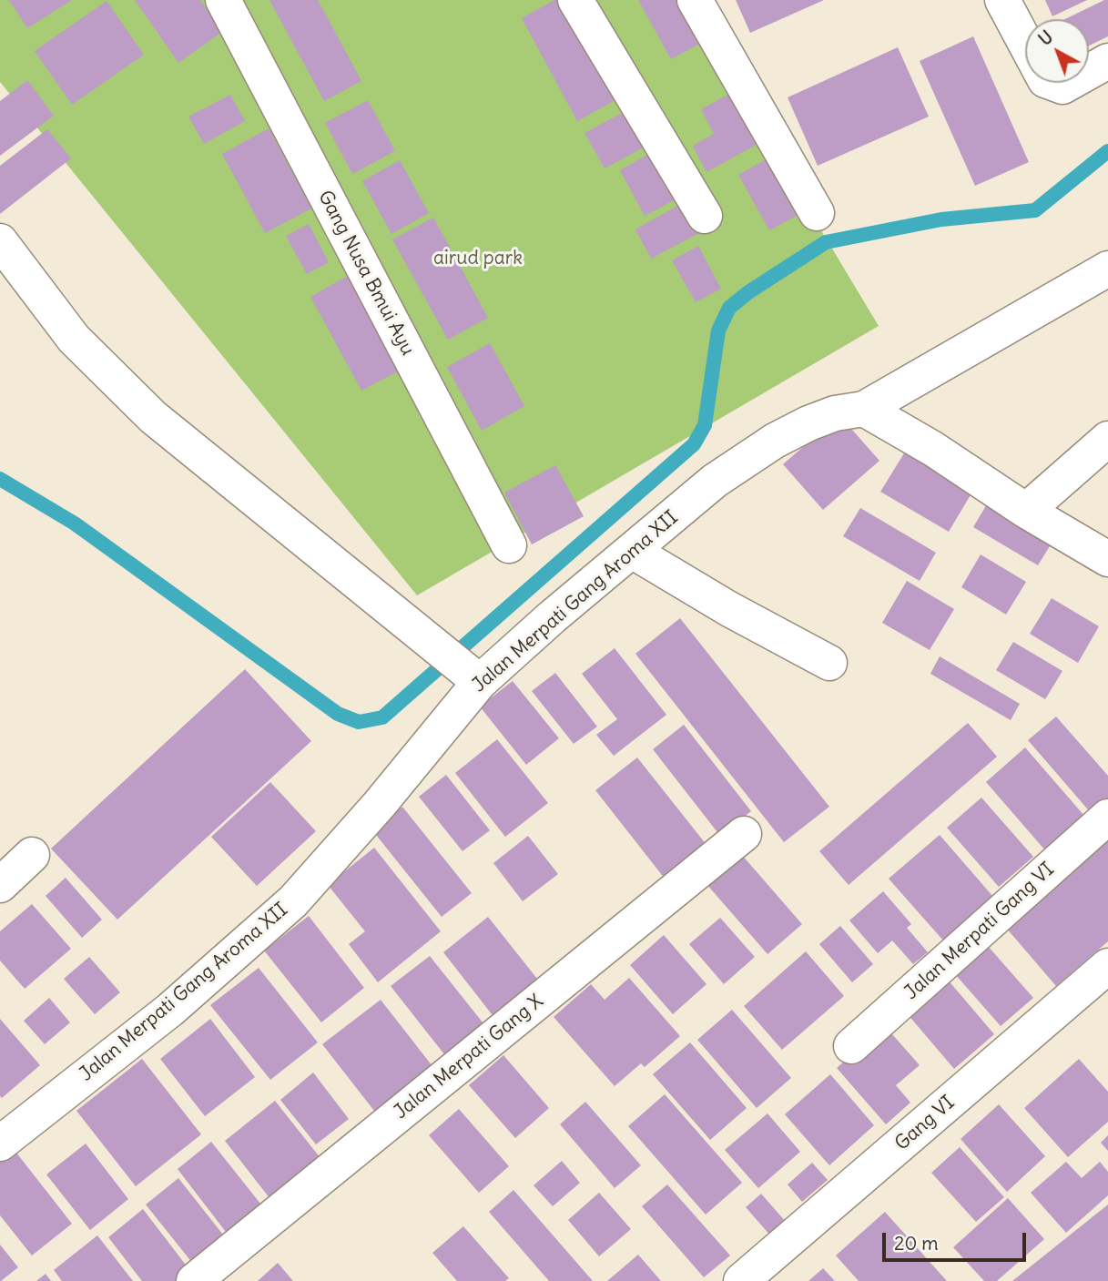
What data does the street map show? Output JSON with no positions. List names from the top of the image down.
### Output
{
  "streets": {
    "street": [
      "Gang Nusa Bmui Ayu",
      "Jalan Merpati Gang Aroma XII",
      "Jalan Merpati Gang VI",
      "Jalan Merpati Gang X",
      "Gang VI"
    ]
  },
  "parks": ["airud park"],
  "scale_bar": "20 m",
  "north": "top left"
}
